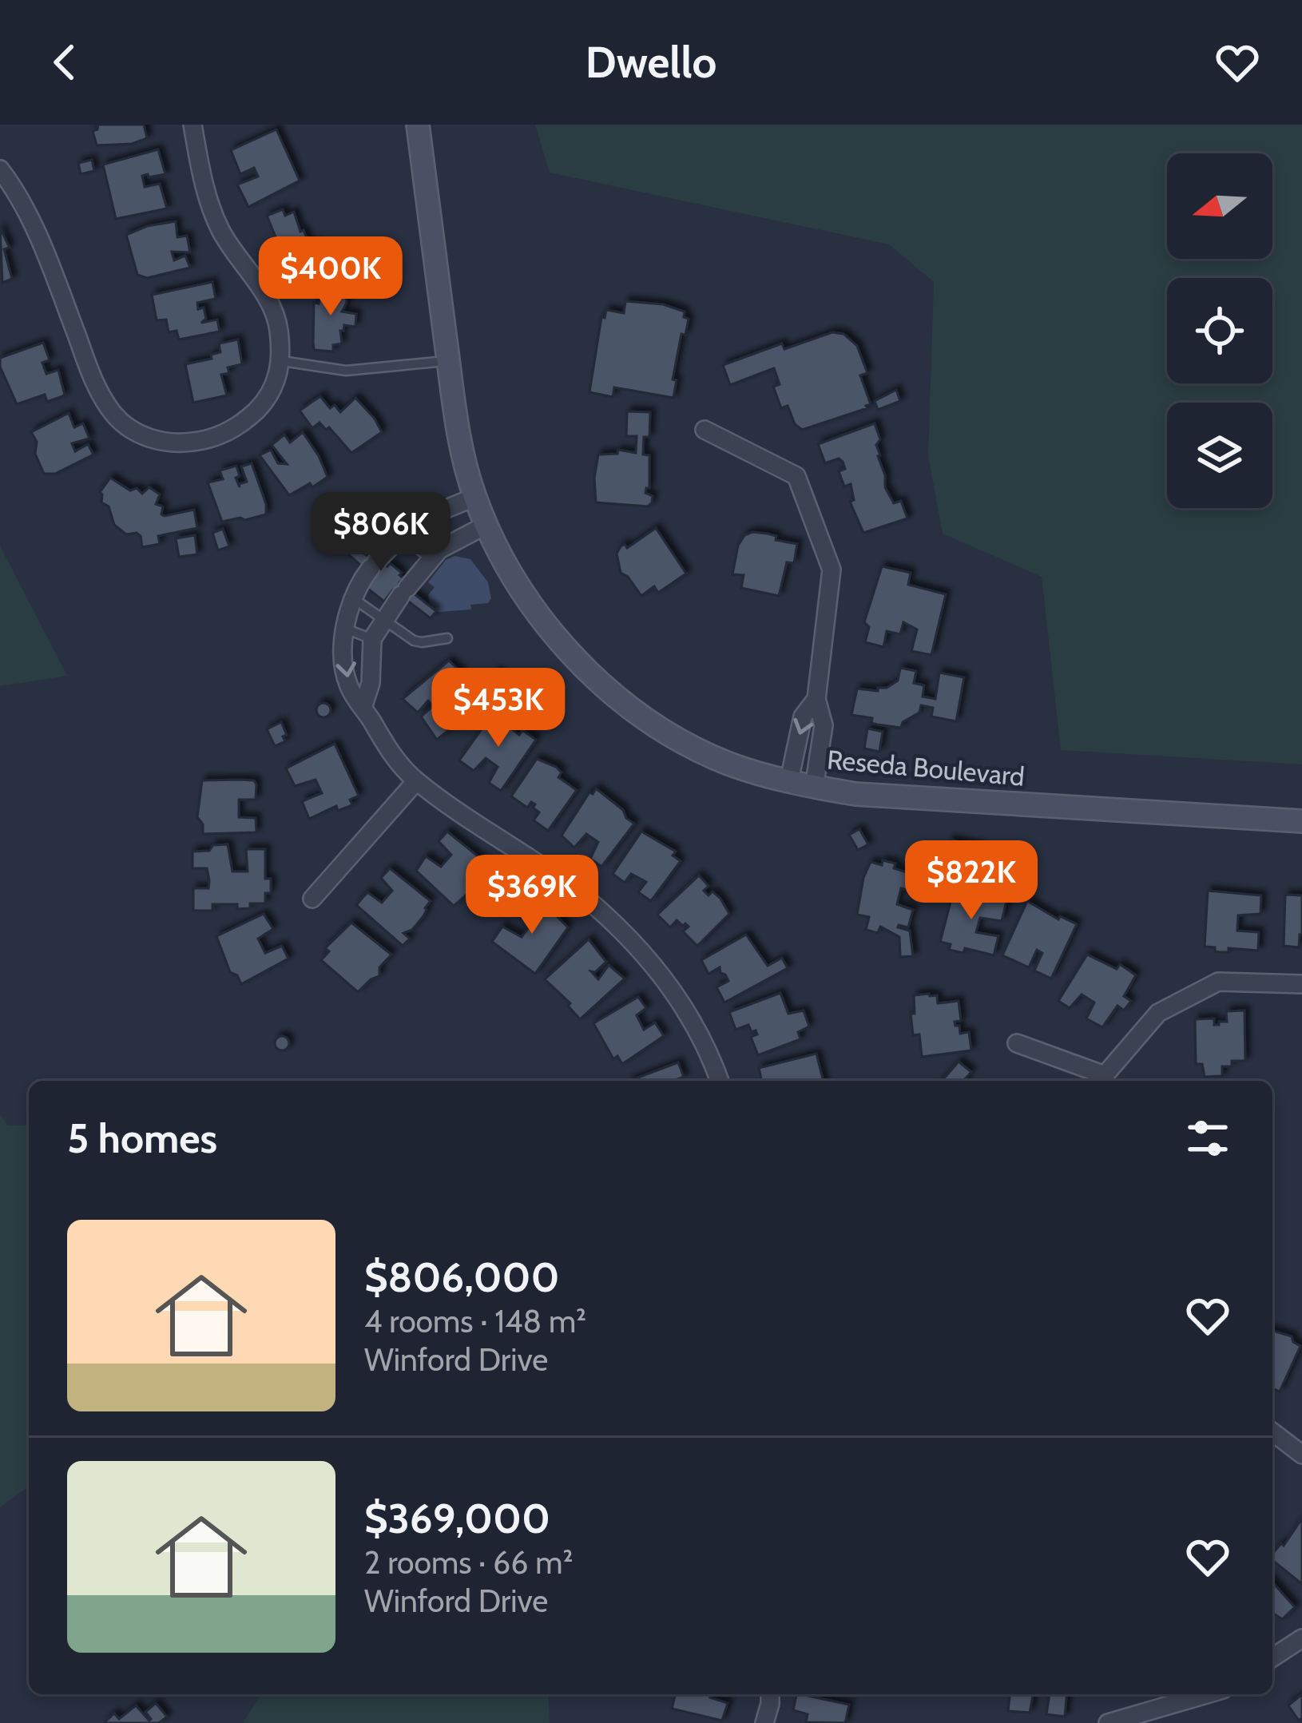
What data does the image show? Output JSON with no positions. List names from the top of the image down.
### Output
{
  "streets": {
    "main road": ["Reseda Boulevard"]
  },
  "north": "left",
  "page": {
    "header": "Dwello",
    "price": [
      "$400K",
      "$806K",
      "$453K",
      "$822K",
      "$369K"
    ],
    "heading": "5 homes",
    "list": [
      {
        "name": "$806,000",
        "note": "4 rooms · 148 m² · Winford Drive"
      },
      {
        "name": "$369,000",
        "note": "2 rooms · 66 m² · Winford Drive"
      }
    ]
  }
}
